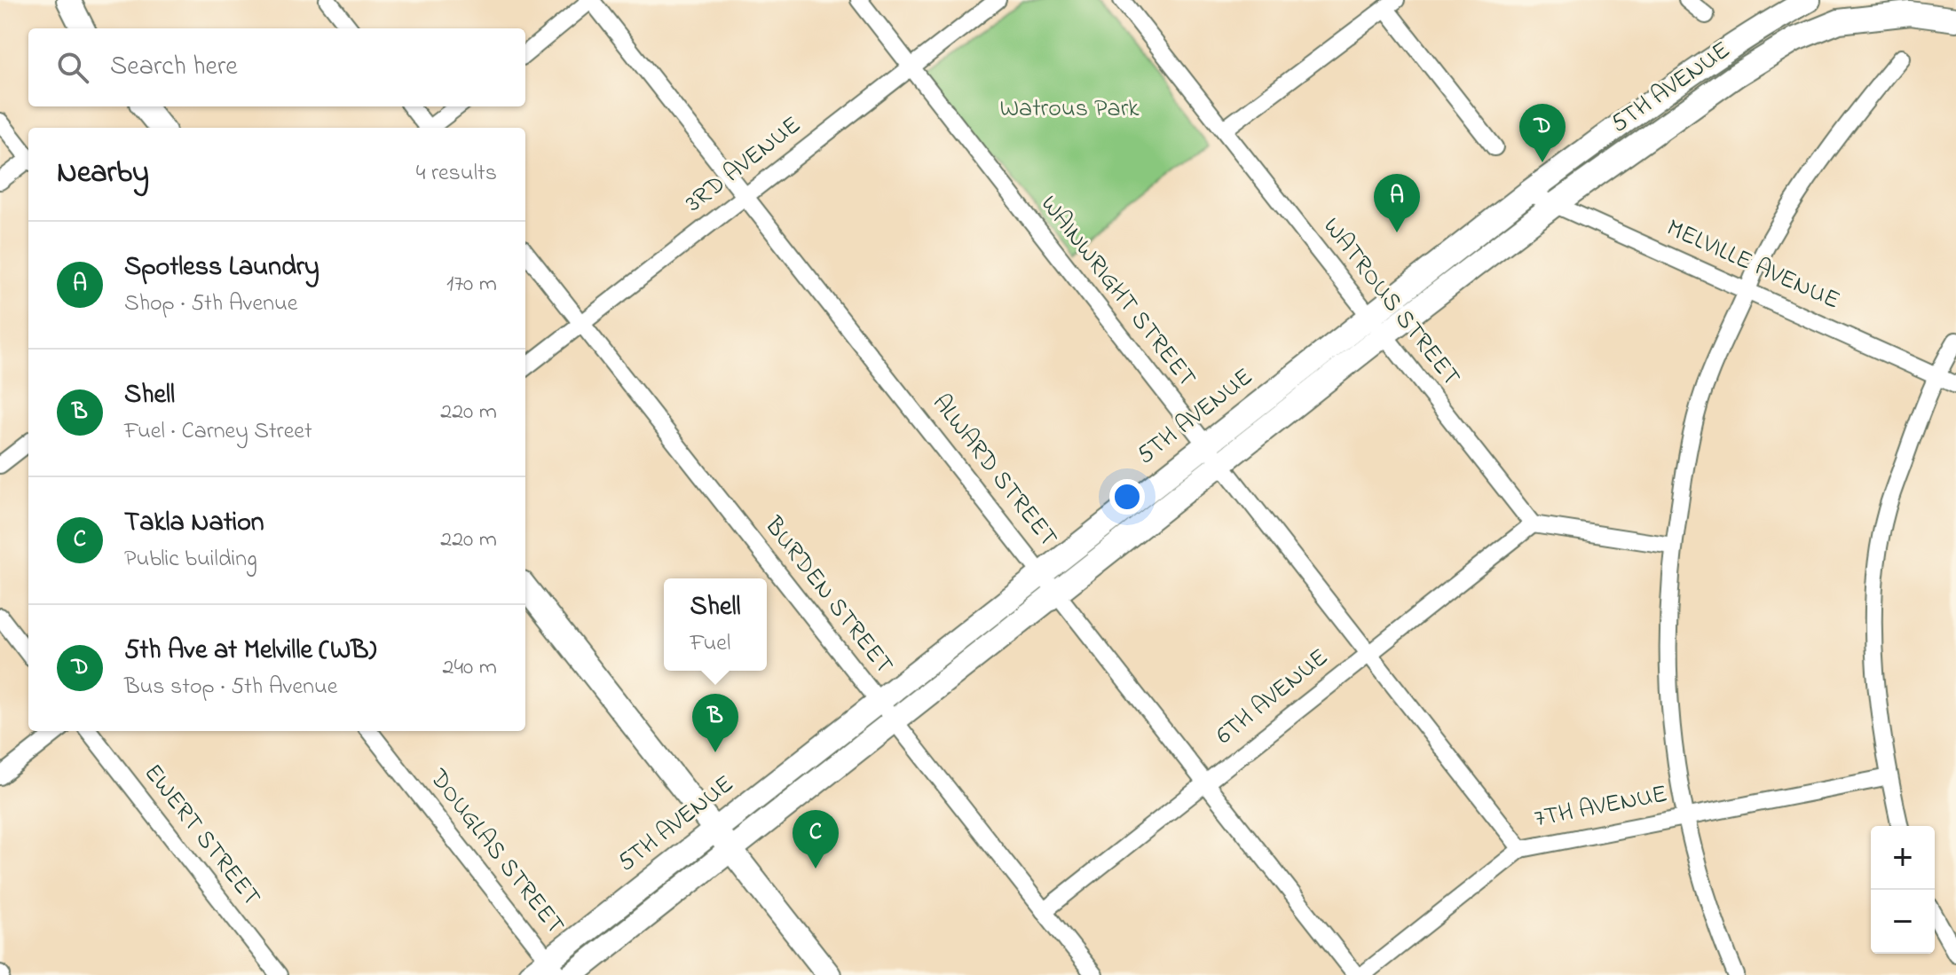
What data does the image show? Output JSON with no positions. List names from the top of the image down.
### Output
{
  "streets": {
    "main road": ["5TH AVENUE"],
    "street": [
      "3RD AVENUE",
      "MELVILLE AVENUE",
      "WAINWRIGHT STREET",
      "WATROUS STREET",
      "ALWARD STREET",
      "BURDEN STREET",
      "6TH AVENUE",
      "7TH AVENUE",
      "EWERT STREET",
      "DOUGLAS STREET"
    ]
  },
  "crossings": [
    ["5TH AVENUE", "MELVILLE AVENUE"],
    ["5TH AVENUE", "WAINWRIGHT STREET"],
    ["5TH AVENUE", "WATROUS STREET"],
    ["5TH AVENUE", "ALWARD STREET"],
    ["5TH AVENUE", "BURDEN STREET"],
    ["5TH AVENUE", "DOUGLAS STREET"],
    ["3RD AVENUE", "WAINWRIGHT STREET"],
    ["3RD AVENUE", "ALWARD STREET"],
    ["3RD AVENUE", "BURDEN STREET"],
    ["WAINWRIGHT STREET", "6TH AVENUE"],
    ["WAINWRIGHT STREET", "7TH AVENUE"],
    ["WATROUS STREET", "6TH AVENUE"],
    ["ALWARD STREET", "6TH AVENUE"],
    ["BURDEN STREET", "6TH AVENUE"]
  ],
  "parks": ["Watrous Park"],
  "page": {
    "search": "Search here",
    "pins": [
      "D",
      "A",
      "B",
      "C"
    ],
    "heading": ["Nearby", "4 results"],
    "list": [
      {
        "mark": "A",
        "name": "Spotless Laundry",
        "note": "Shop · 5th Avenue",
        "value": "170 m"
      },
      {
        "mark": "B",
        "name": "Shell",
        "note": "Fuel · Carney Street",
        "value": "220 m"
      },
      {
        "mark": "C",
        "name": "Takla Nation",
        "note": "Public building",
        "value": "220 m"
      },
      {
        "mark": "D",
        "name": "5th Ave at Melville (WB)",
        "note": "Bus stop · 5th Avenue",
        "value": "240 m"
      }
    ],
    "popup": ["Shell", "Fuel"],
    "map_buttons": ["+", "−"]
  }
}
